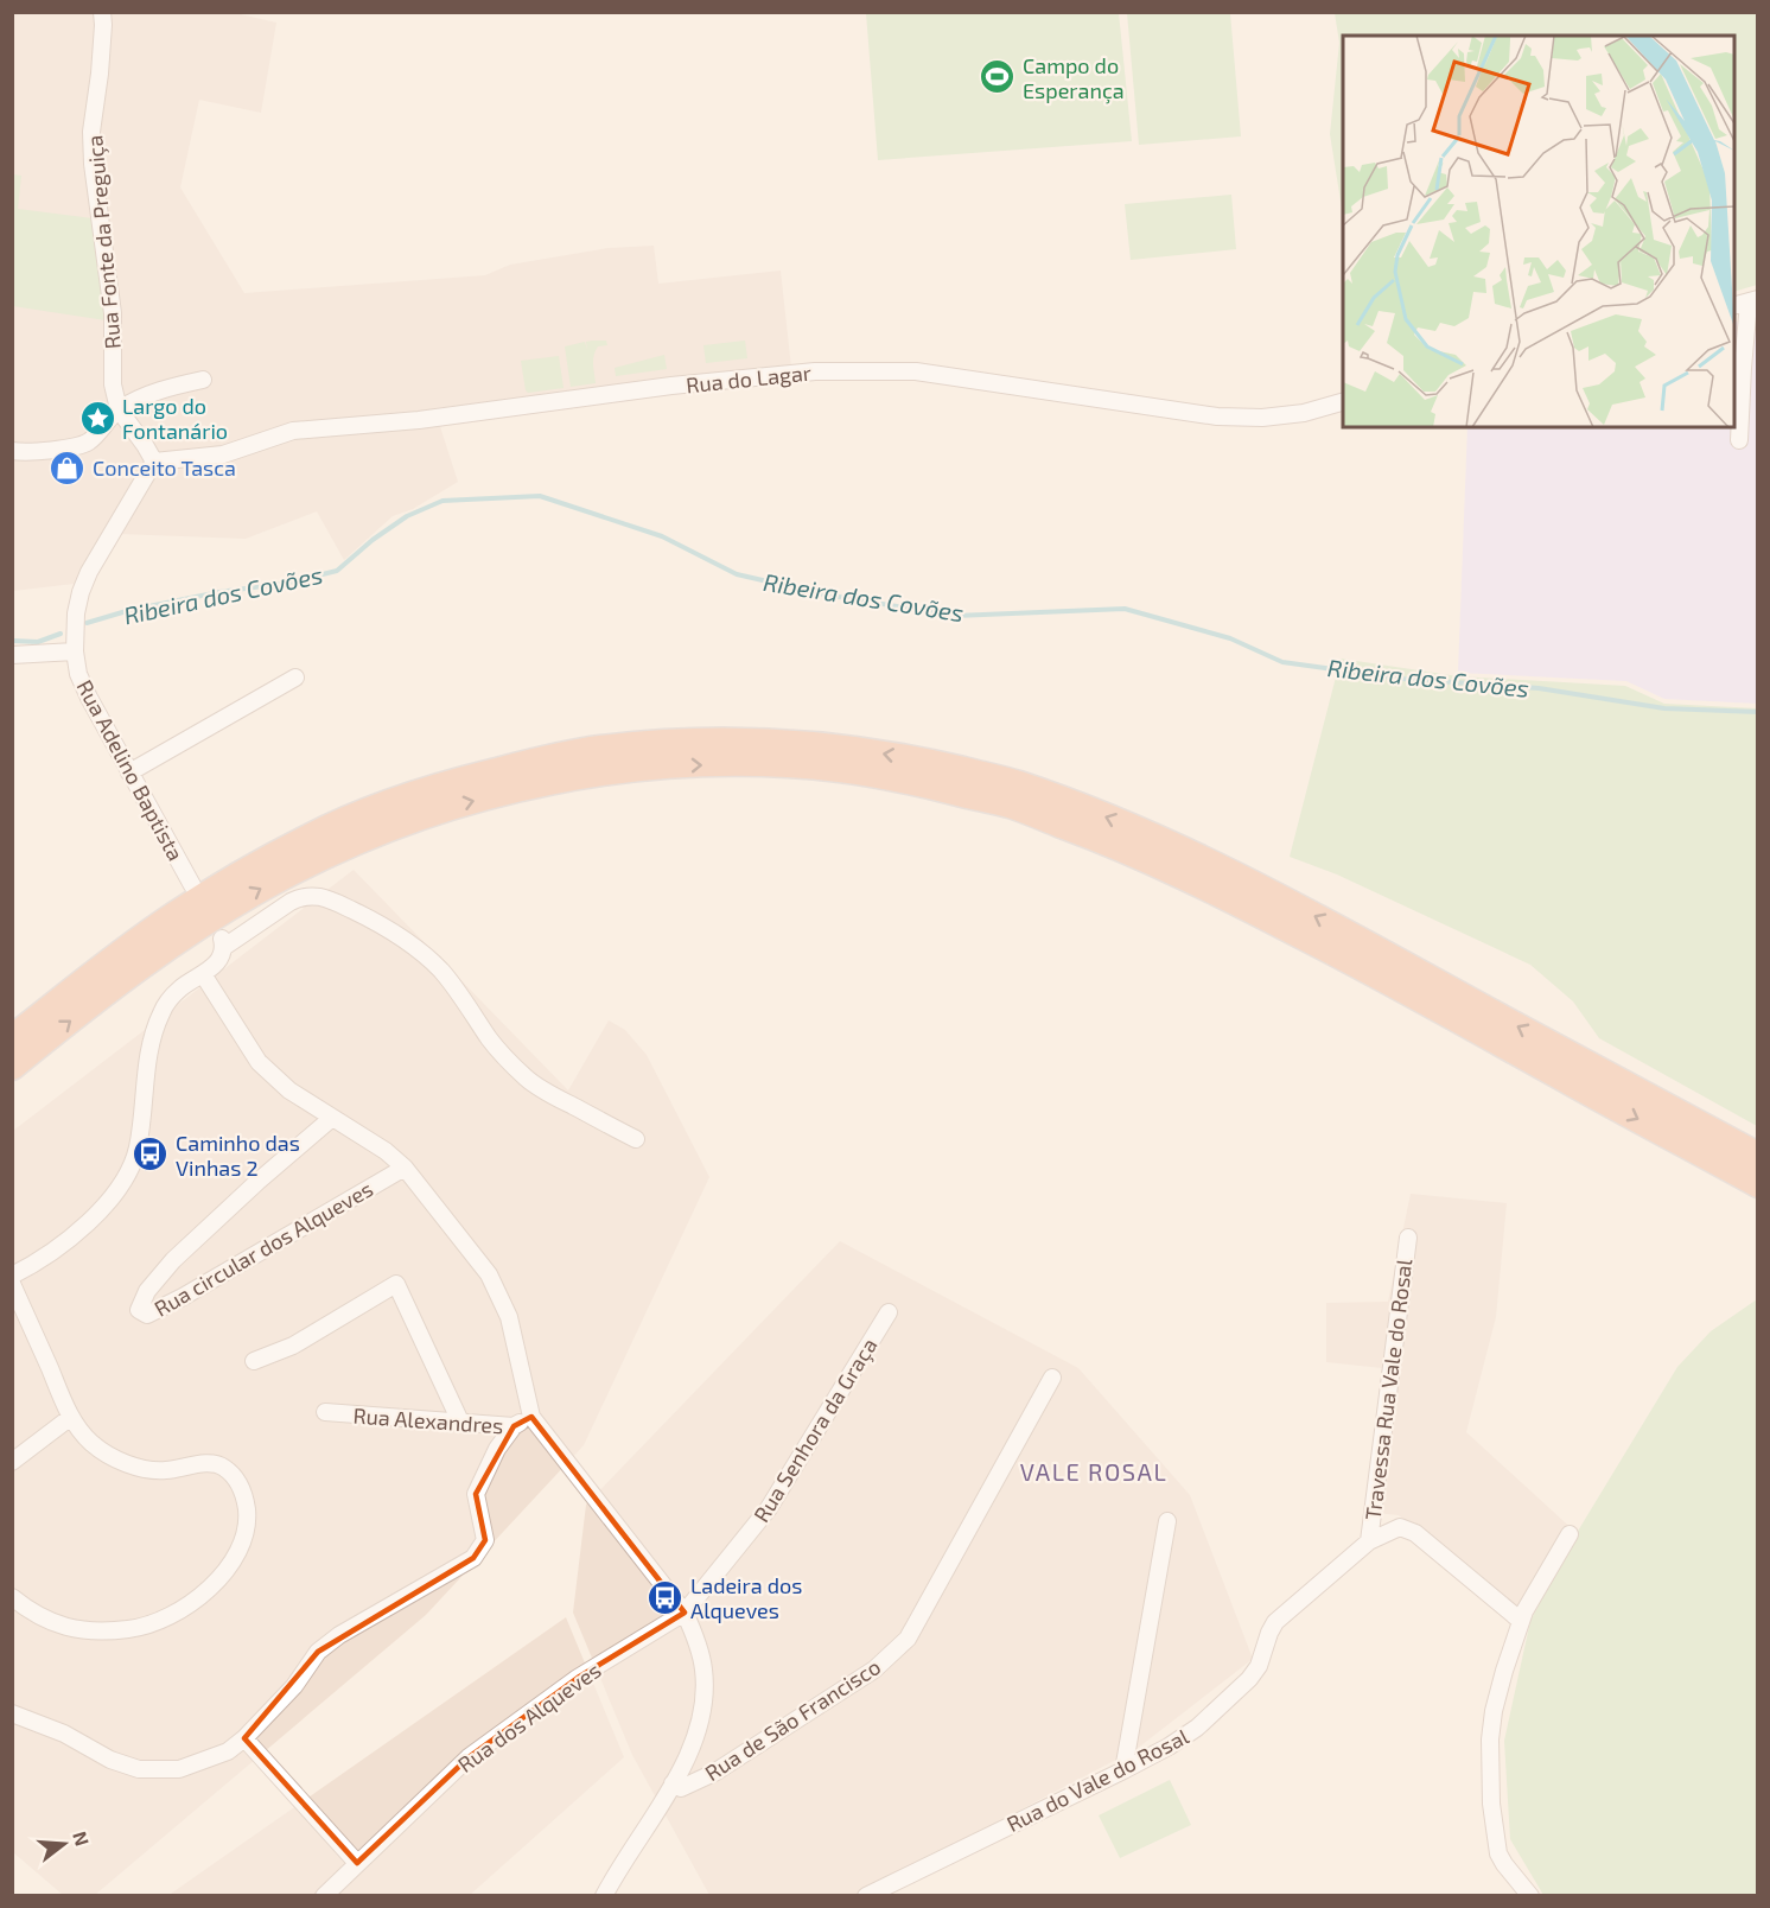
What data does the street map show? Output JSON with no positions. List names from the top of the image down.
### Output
{
  "streets": {
    "street": [
      "Rua Fonte da Preguiça",
      "Rua do Lagar",
      "Rua Adelino Baptista",
      "Rua circular dos Alqueves",
      "Travessa Rua Vale do Rosal",
      "Rua Alexandres",
      "Rua Senhora da Graça",
      "Rua dos Alqueves",
      "Rua de São Francisco",
      "Rua do Vale do Rosal"
    ]
  },
  "crossings": [
    ["Rua Fonte da Preguiça", "Rua do Lagar"],
    ["Rua Fonte da Preguiça", "Rua Adelino Baptista"],
    ["Rua do Lagar", "Rua Adelino Baptista"],
    ["Travessa Rua Vale do Rosal", "Rua do Vale do Rosal"],
    ["Rua Senhora da Graça", "Rua dos Alqueves"]
  ],
  "districts": ["VALE ROSAL"],
  "water": ["Ribeira dos Covões"],
  "places": {
    "sports": ["Campo do Esperança"],
    "place": ["Largo do Fontanário"],
    "shop": ["Conceito Tasca"],
    "bus stop": ["Caminho das Vinhas 2", "Ladeira dos Alqueves"]
  },
  "north": "right"
}
